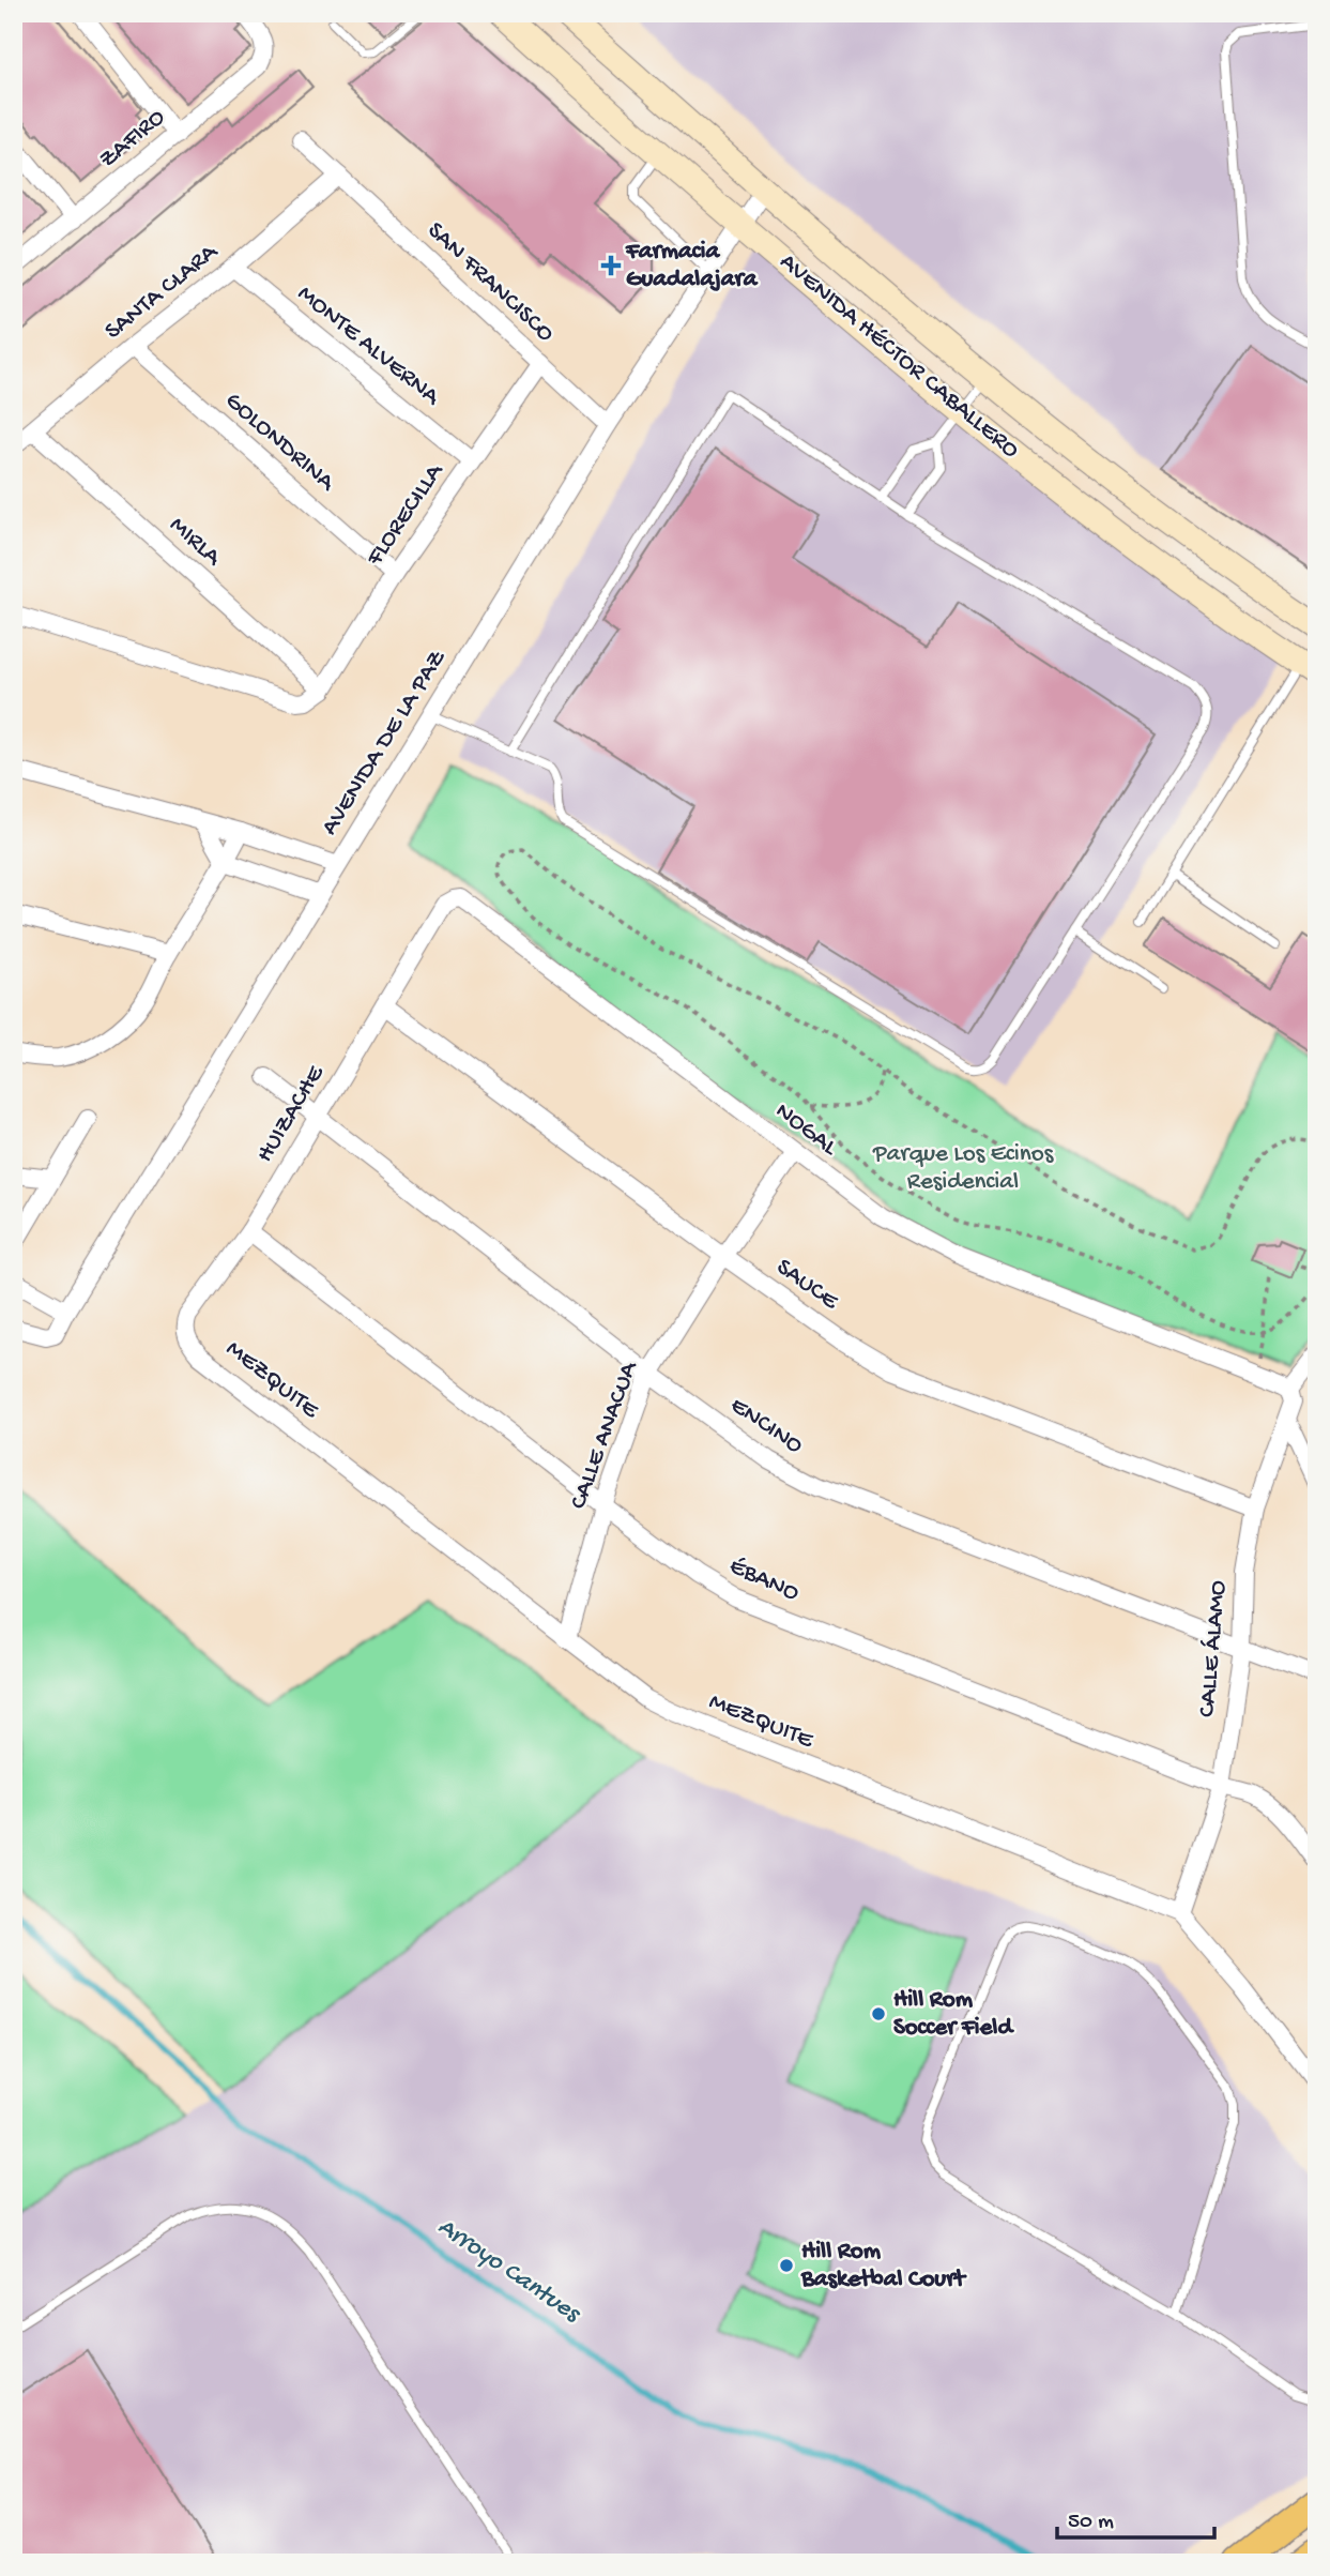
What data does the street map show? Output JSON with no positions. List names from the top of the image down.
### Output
{
  "streets": {
    "main road": ["AVENIDA HÉCTOR CABALLERO"],
    "street": [
      "ZAFIRO",
      "SAN FRANCISCO",
      "SANTA CLARA",
      "MONTE ALVERNA",
      "GOLONDRINA",
      "FLORECILLA",
      "MIRLA",
      "AVENIDA DE LA PAZ",
      "HUIZACHE",
      "NOGAL",
      "SAUCE",
      "MEZQUITE",
      "ENCINO",
      "CALLE ANACUA",
      "ÉBANO",
      "CALLE ÁLAMO"
    ]
  },
  "crossings": [
    ["SAN FRANCISCO", "SANTA CLARA"],
    ["SAN FRANCISCO", "FLORECILLA"],
    ["SAN FRANCISCO", "AVENIDA DE LA PAZ"],
    ["SANTA CLARA", "MONTE ALVERNA"],
    ["SANTA CLARA", "GOLONDRINA"],
    ["SANTA CLARA", "MIRLA"],
    ["MONTE ALVERNA", "FLORECILLA"],
    ["AVENIDA HÉCTOR CABALLERO", "AVENIDA DE LA PAZ"],
    ["GOLONDRINA", "FLORECILLA"],
    ["FLORECILLA", "MIRLA"],
    ["HUIZACHE", "NOGAL"],
    ["HUIZACHE", "SAUCE"],
    ["HUIZACHE", "MEZQUITE"],
    ["HUIZACHE", "ENCINO"],
    ["HUIZACHE", "ÉBANO"],
    ["NOGAL", "CALLE ANACUA"],
    ["NOGAL", "CALLE ÁLAMO"],
    ["SAUCE", "CALLE ANACUA"],
    ["SAUCE", "CALLE ÁLAMO"],
    ["MEZQUITE", "CALLE ANACUA"],
    ["MEZQUITE", "CALLE ÁLAMO"],
    ["ENCINO", "CALLE ANACUA"],
    ["ENCINO", "CALLE ÁLAMO"],
    ["CALLE ANACUA", "ÉBANO"],
    ["ÉBANO", "CALLE ÁLAMO"]
  ],
  "water": ["Arroyo Cantues"],
  "parks": ["Parque Los Ecinos Residencial"],
  "places": {
    "health": ["Farmacia Guadalajara"],
    "other": ["Hill Rom Soccer Field", "Hill Rom Basketbal Court"]
  },
  "scale_bar": "50 m"
}
